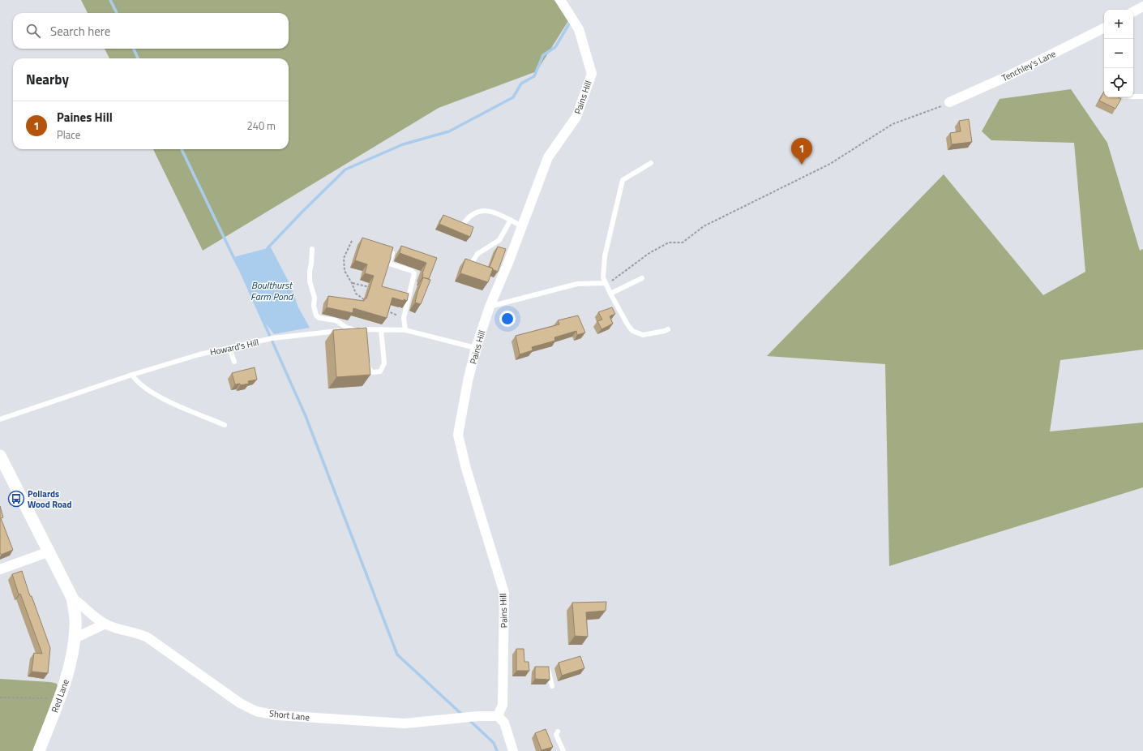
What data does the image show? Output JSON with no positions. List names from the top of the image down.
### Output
{
  "streets": {
    "street": [
      "Tenchley's Lane",
      "Pains Hill",
      "Red Lane",
      "Short Lane"
    ],
    "lane": ["Howard's Hill"]
  },
  "crossings": [
    ["Pains Hill", "Howard's Hill"],
    ["Pains Hill", "Short Lane"]
  ],
  "water": ["Boulthurst Farm Pond"],
  "places": {
    "bus stop": ["Pollards Wood Road"]
  },
  "page": {
    "map_buttons": ["+", "−"],
    "search": "Search here",
    "heading": "Nearby",
    "list": [
      {
        "mark": "1",
        "name": "Paines Hill",
        "note": "Place",
        "value": "240 m"
      }
    ],
    "pins": "1"
  }
}
